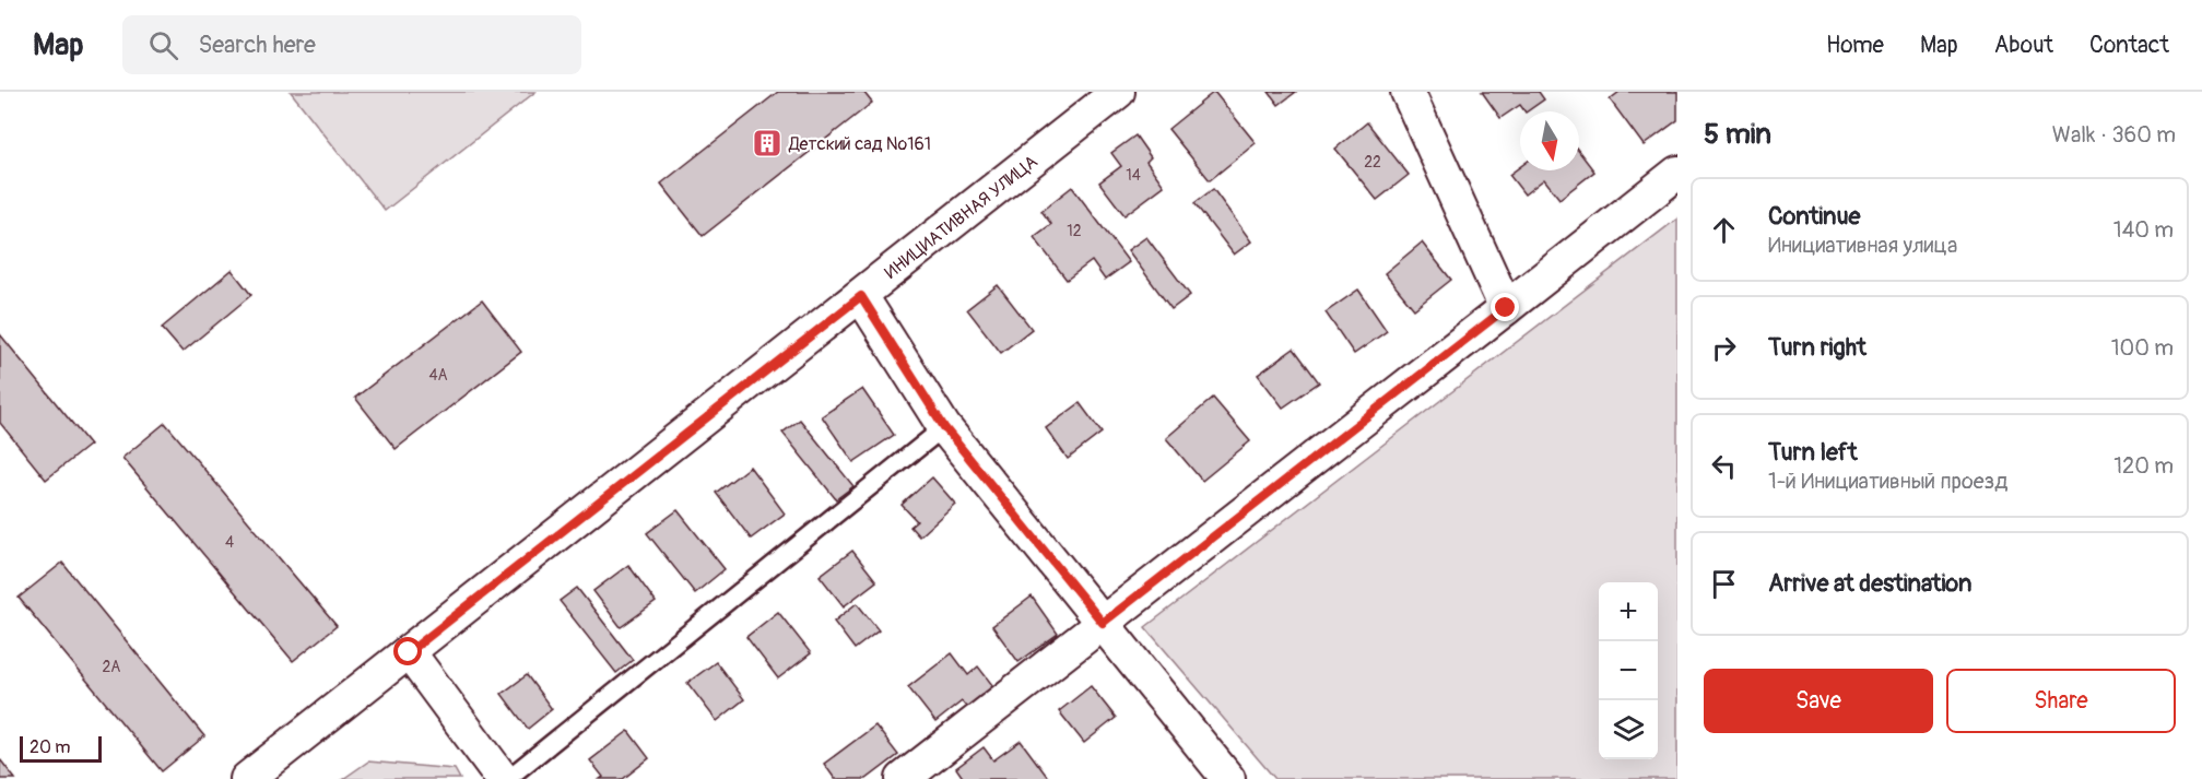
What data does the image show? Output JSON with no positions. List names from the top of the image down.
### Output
{
  "streets": {
    "street": ["ИНИЦИАТИВНАЯ УЛИЦА"]
  },
  "places": {
    "building": ["Детский сад №161"]
  },
  "house_numbers": [
    "22",
    "14",
    "12",
    "4А",
    "4",
    "2А"
  ],
  "scale_bar": "20 m",
  "north": "bottom",
  "page": {
    "header": "Map",
    "search": "Search here",
    "nav": [
      "Home",
      "Map",
      "About",
      "Contact"
    ],
    "heading": ["5 min", "Walk · 360 m"],
    "list": [
      ["Continue", "Инициативная улица", "140 m"],
      ["Turn right", "100 m"],
      ["Turn left", "1-й Инициативный проезд", "120 m"],
      "Arrive at destination"
    ],
    "map_buttons": ["+", "−"],
    "buttons": ["Save", "Share"],
    "scale": "20 m"
  }
}
